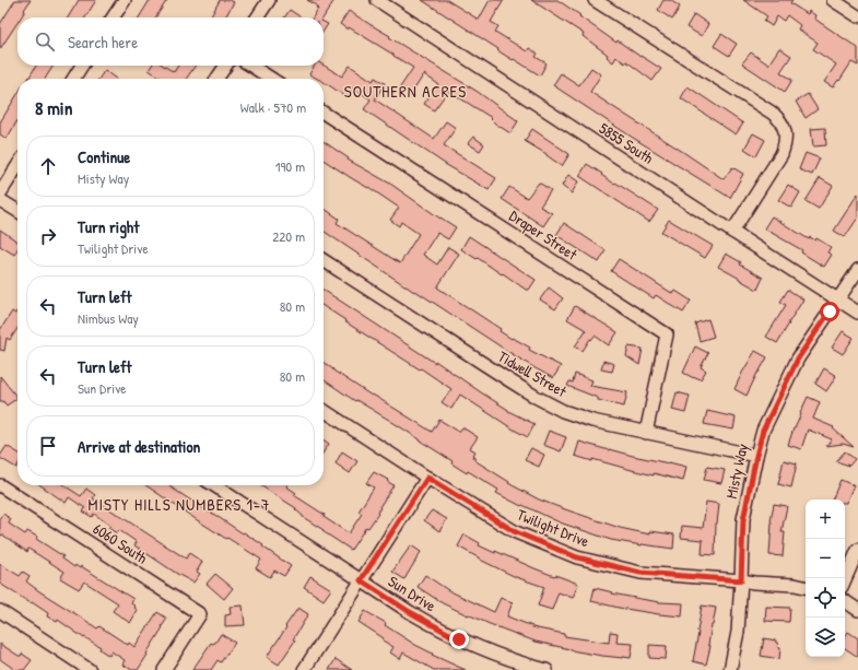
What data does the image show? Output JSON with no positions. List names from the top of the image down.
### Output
{
  "streets": {
    "street": [
      "5855 South",
      "Draper Street",
      "Tidwell Street",
      "Misty Way",
      "Twilight Drive",
      "6060 South",
      "Sun Drive"
    ]
  },
  "crossings": [
    ["5855 South", "Misty Way"],
    ["Draper Street", "Tidwell Street"],
    ["Tidwell Street", "Misty Way"],
    ["Misty Way", "Twilight Drive"]
  ],
  "districts": ["SOUTHERN ACRES", "MISTY HILLS NUMBERS 1-7"],
  "page": {
    "search": "Search here",
    "heading": ["8 min", "Walk · 570 m"],
    "list": [
      ["Continue", "Misty Way", "190 m"],
      ["Turn right", "Twilight Drive", "220 m"],
      ["Turn left", "Nimbus Way", "80 m"],
      ["Turn left", "Sun Drive", "80 m"],
      "Arrive at destination"
    ],
    "map_buttons": ["+", "−"]
  }
}
